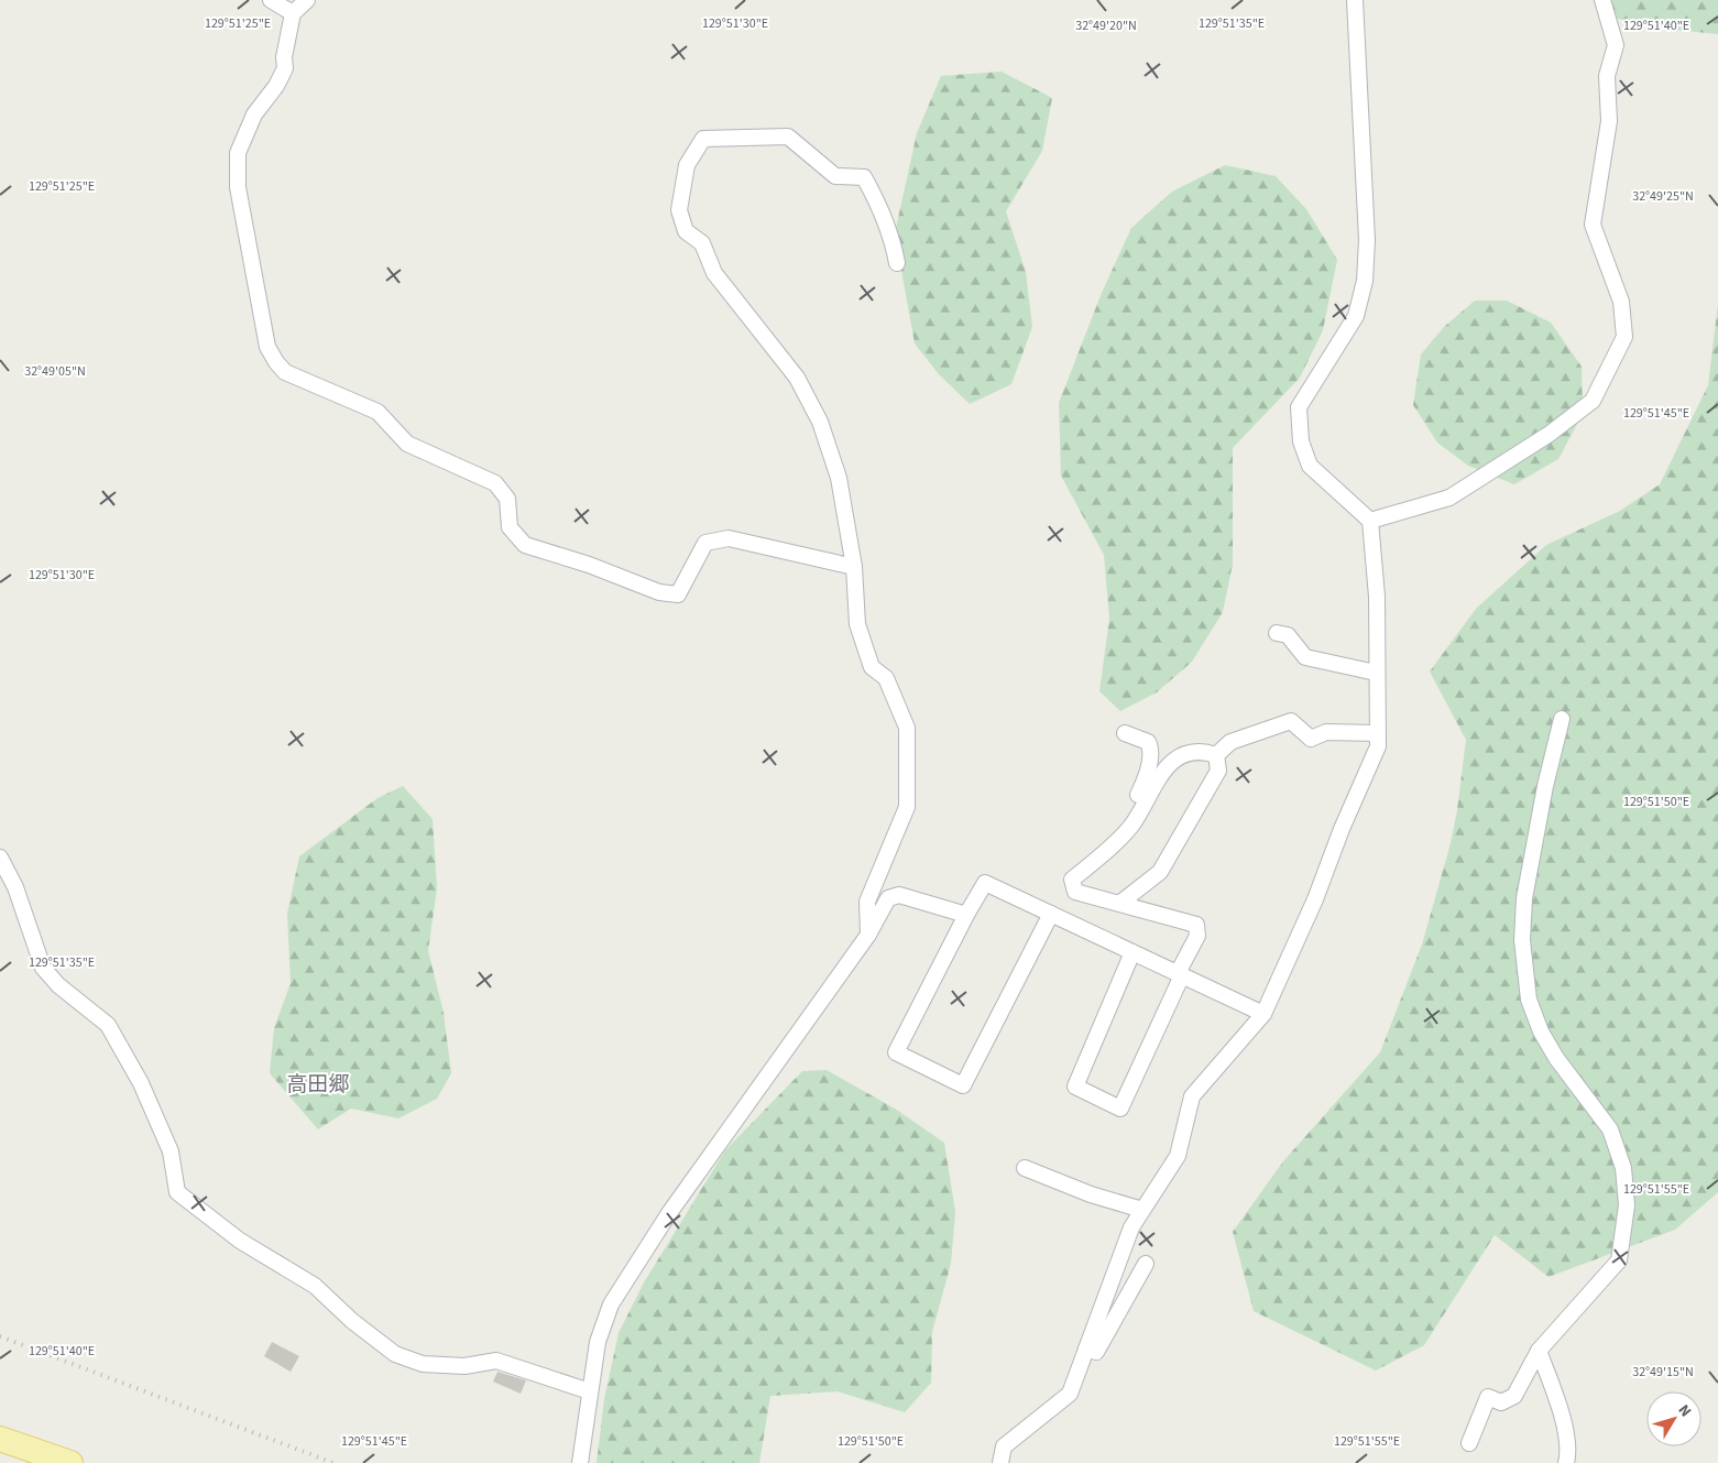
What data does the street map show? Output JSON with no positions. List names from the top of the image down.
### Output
{
  "districts": ["高田郷"],
  "north": "top right",
  "coordinates": [
    "129°51'25\"E",
    "129°51'30\"E",
    "129°51'35\"E",
    "32°49'20\"N",
    "129°51'40\"E",
    "32°49'25\"N",
    "32°49'05\"N",
    "129°51'45\"E",
    "129°51'50\"E",
    "129°51'55\"E",
    "32°49'15\"N"
  ]
}
